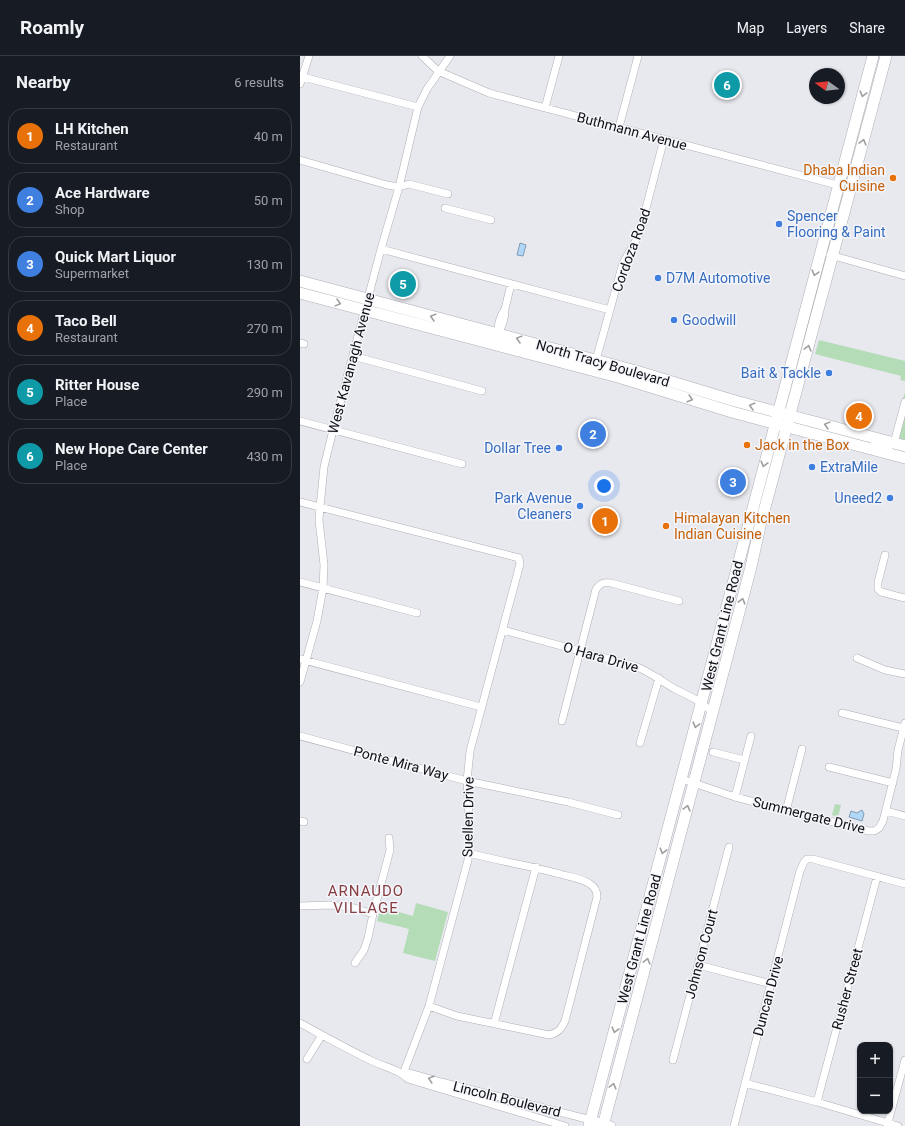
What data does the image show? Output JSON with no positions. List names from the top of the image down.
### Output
{
  "streets": {
    "main road": ["North Tracy Boulevard", "West Grant Line Road"],
    "street": [
      "Buthmann Avenue",
      "Cordoza Road",
      "West Kavanagh Avenue",
      "O Hara Drive",
      "Ponte Mira Way",
      "Summergate Drive",
      "Suellen Drive",
      "Johnson Court",
      "Rusher Street",
      "Duncan Drive",
      "Lincoln Boulevard"
    ]
  },
  "crossings": [
    ["Buthmann Avenue", "Cordoza Road"],
    ["Buthmann Avenue", "West Kavanagh Avenue"],
    ["Buthmann Avenue", "West Grant Line Road"],
    ["Cordoza Road", "North Tracy Boulevard"],
    ["West Kavanagh Avenue", "North Tracy Boulevard"],
    ["West Kavanagh Avenue", "Suellen Drive"],
    ["North Tracy Boulevard", "West Grant Line Road"],
    ["West Grant Line Road", "O Hara Drive"],
    ["West Grant Line Road", "Summergate Drive"],
    ["West Grant Line Road", "Lincoln Boulevard"],
    ["O Hara Drive", "Suellen Drive"],
    ["Ponte Mira Way", "Suellen Drive"],
    ["Suellen Drive", "Lincoln Boulevard"],
    ["Rusher Street", "Duncan Drive"]
  ],
  "districts": ["ARNAUDO VILLAGE"],
  "places": [
    "Dhaba Indian Cuisine",
    "Spencer Flooring & Paint",
    "D7M Automotive",
    "Goodwill",
    "Bait & Tackle",
    "Jack in the Box",
    "Dollar Tree",
    "ExtraMile",
    "Uneed2",
    "Park Avenue Cleaners",
    "Himalayan Kitchen Indian Cuisine"
  ],
  "north": "left",
  "page": {
    "header": "Roamly",
    "nav": ["Map", "Layers", "Share"],
    "heading": ["Nearby", "6 results"],
    "pins": [
      "6",
      "5",
      "4",
      "2",
      "3",
      "1"
    ],
    "list": [
      {
        "mark": "1",
        "name": "LH Kitchen",
        "note": "Restaurant",
        "value": "40 m"
      },
      {
        "mark": "2",
        "name": "Ace Hardware",
        "note": "Shop",
        "value": "50 m"
      },
      {
        "mark": "3",
        "name": "Quick Mart Liquor",
        "note": "Supermarket",
        "value": "130 m"
      },
      {
        "mark": "4",
        "name": "Taco Bell",
        "note": "Restaurant",
        "value": "270 m"
      },
      {
        "mark": "5",
        "name": "Ritter House",
        "note": "Place",
        "value": "290 m"
      },
      {
        "mark": "6",
        "name": "New Hope Care Center",
        "note": "Place",
        "value": "430 m"
      }
    ],
    "map_buttons": ["+", "−"]
  }
}
